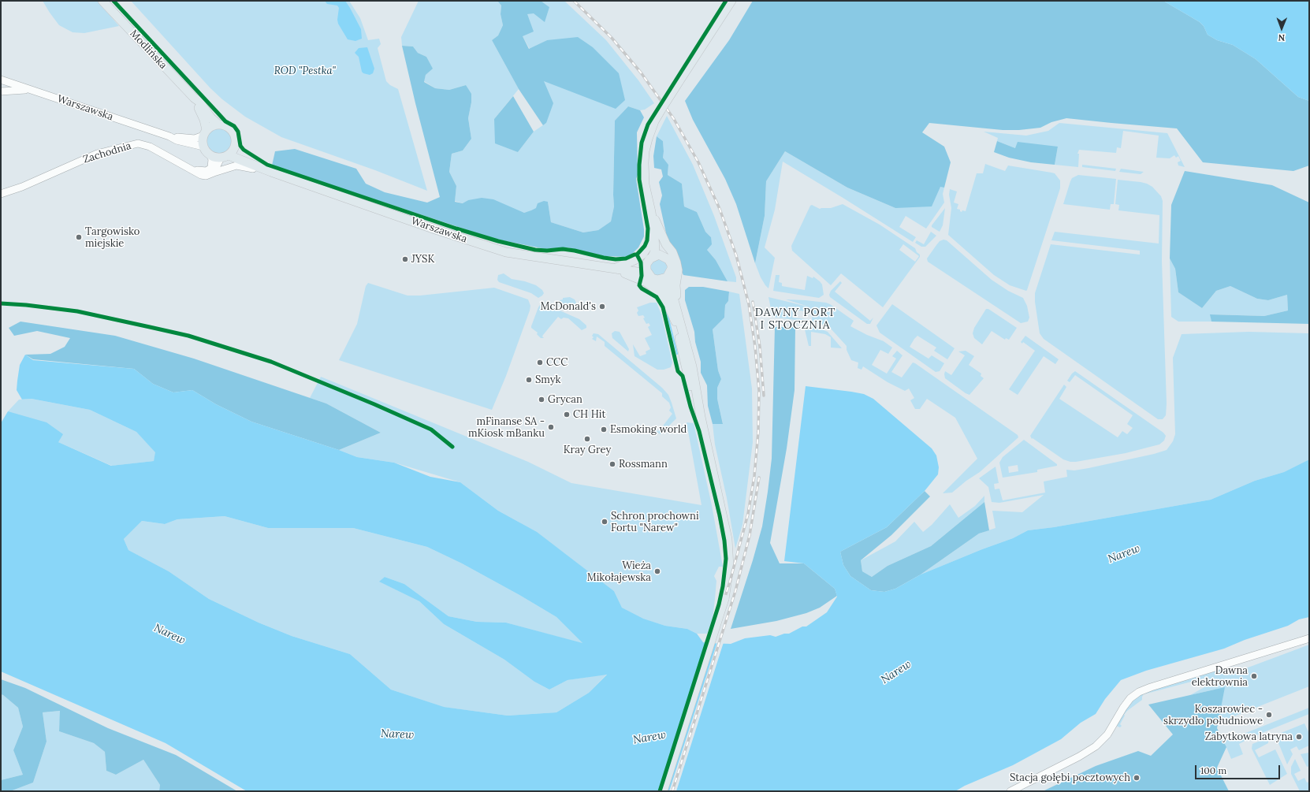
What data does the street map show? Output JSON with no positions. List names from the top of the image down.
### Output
{
  "streets": {
    "main road": ["Modlińska", "Warszawska"],
    "street": ["Zachodnia"]
  },
  "crossings": [
    ["Modlińska", "Warszawska"],
    ["Warszawska", "Zachodnia"]
  ],
  "districts": ["DAWNY PORT I STOCZNIA"],
  "water": ["Narew"],
  "parks": ["ROD \"Pestka\""],
  "places": [
    "Targowisko miejskie",
    "JYSK",
    "McDonald's",
    "CCC",
    "Smyk",
    "Grycan",
    "CH Hit",
    "mFinanse SA - mKiosk mBanku",
    "Esmoking world",
    "Kray Grey",
    "Rossmann",
    "Schron prochowni Fortu \"Narew\"",
    "Wieża Mikołajewska",
    "Dawna elektrownia",
    "Koszarowiec - skrzydło południowe",
    "Zabytkowa latryna",
    "Stacja gołębi pocztowych"
  ],
  "scale_bar": "100 m",
  "north": "bottom"
}
